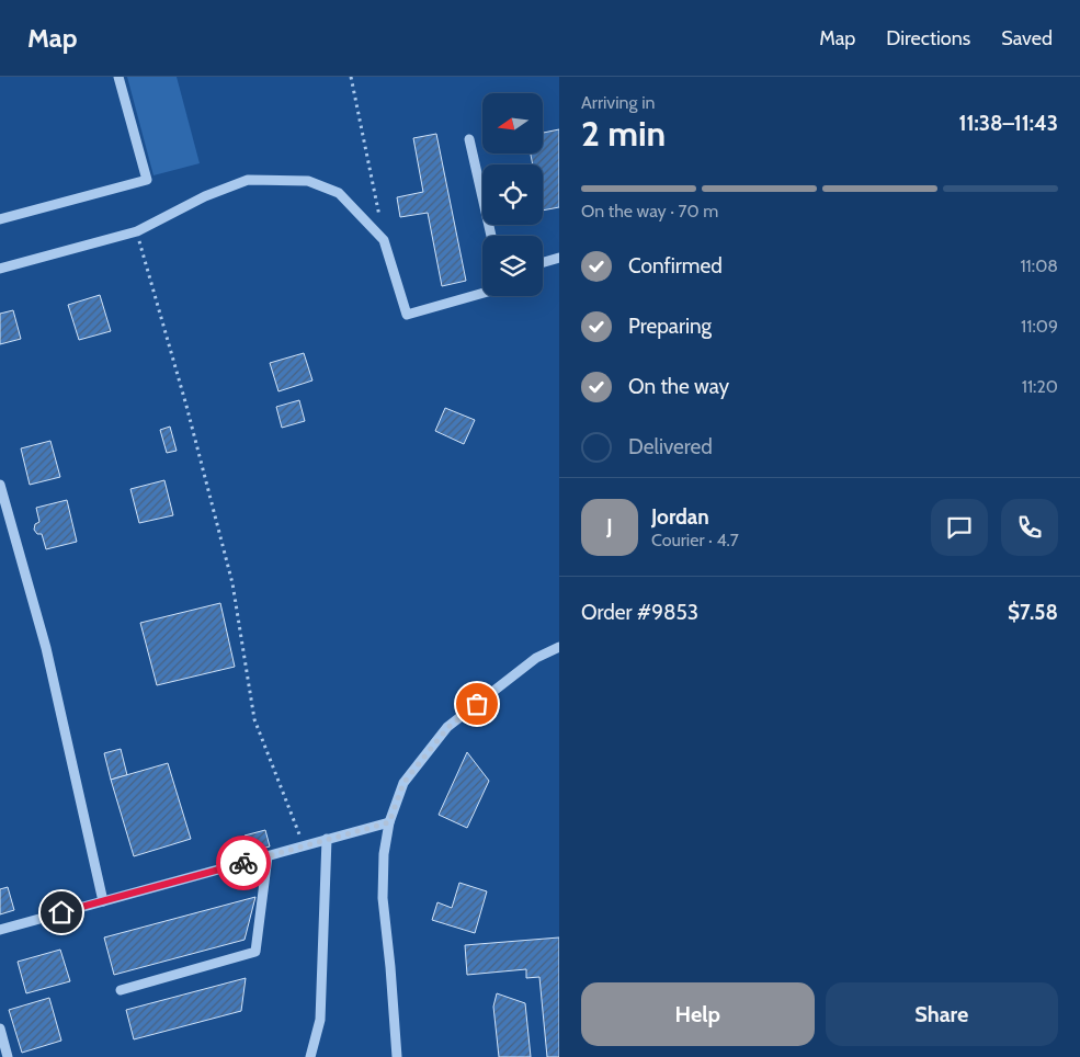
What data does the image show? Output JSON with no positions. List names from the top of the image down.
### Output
{
  "north": "left",
  "page": {
    "header": "Map",
    "nav": ["Map", "Directions", "Saved"],
    "heading": ["2 min", "Arriving in", "11:38–11:43"],
    "panel": [
      "Jordan",
      "Courier · 4.7",
      "Order #9853",
      "$7.58"
    ],
    "bar": "On the way · 70 m",
    "list": [
      ["Confirmed", "11:08"],
      ["Preparing", "11:09"],
      ["On the way", "11:20"],
      "Delivered"
    ],
    "round": "J",
    "buttons": ["Help", "Share"]
  }
}
